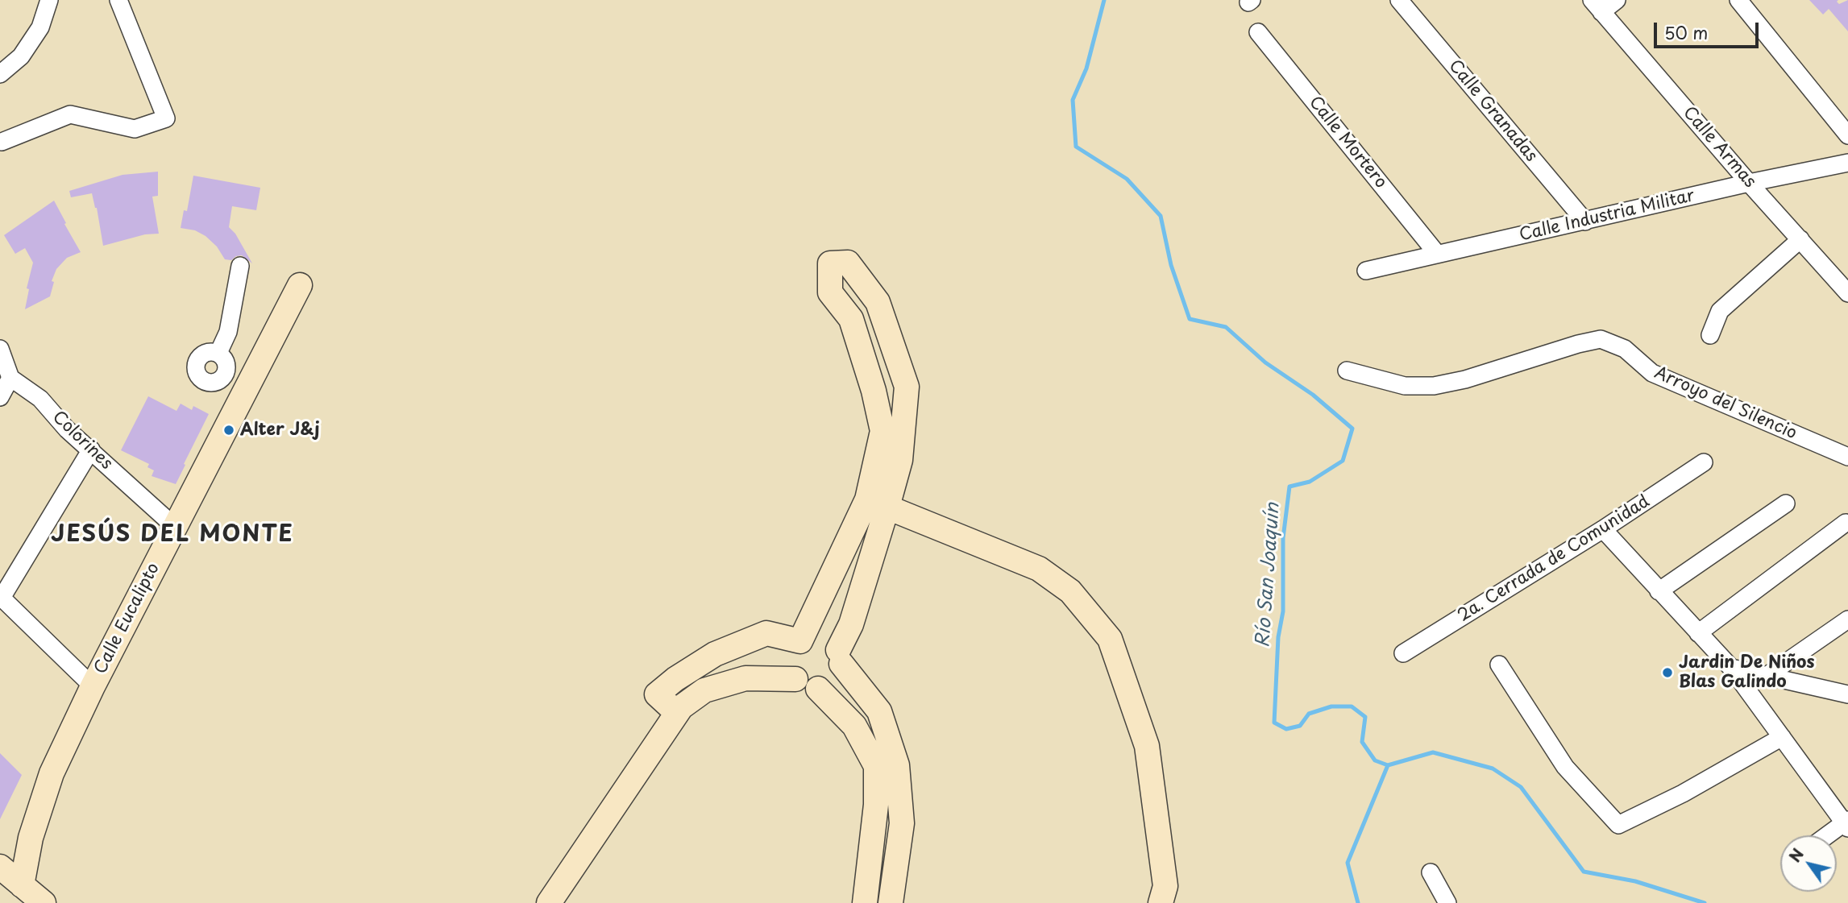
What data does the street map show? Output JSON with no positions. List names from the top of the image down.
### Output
{
  "streets": {
    "street": [
      "Calle Granadas",
      "Calle Mortero",
      "Calle Armas",
      "Calle Industria Militar",
      "Arroyo del Silencio",
      "Colorines",
      "2a. Cerrada de Comunidad",
      "Calle Eucalipto"
    ]
  },
  "crossings": [
    ["Calle Granadas", "Calle Industria Militar"],
    ["Calle Mortero", "Calle Industria Militar"],
    ["Calle Armas", "Calle Industria Militar"],
    ["Colorines", "Calle Eucalipto"]
  ],
  "districts": ["JESÚS DEL MONTE"],
  "water": ["Río San Joaquín"],
  "places": ["Alter J&j", "Jardin De Niños Blas Galindo"],
  "scale_bar": "50 m",
  "north": "top left"
}
